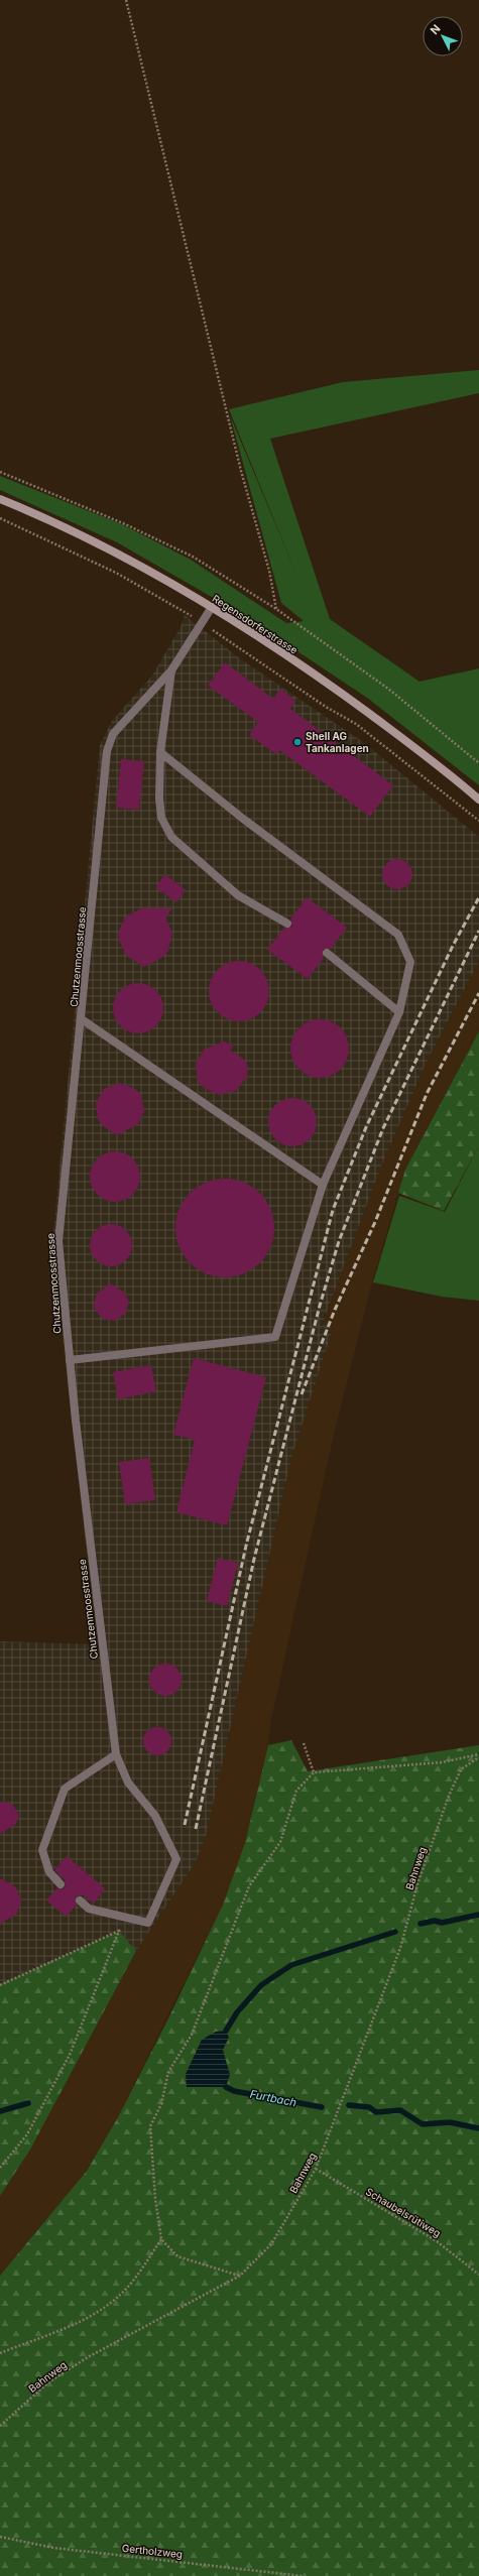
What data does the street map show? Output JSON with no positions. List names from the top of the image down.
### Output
{
  "streets": {
    "street": ["Regensdorferstrasse"],
    "lane": ["Chutzenmoosstrasse"],
    "path": ["Bahnweg", "Schaubelsrütiweg", "Gertholzweg"]
  },
  "crossings": [
    ["Regensdorferstrasse", "Chutzenmoosstrasse"],
    ["Bahnweg", "Schaubelsrütiweg"]
  ],
  "water": ["Furtbach"],
  "places": ["Shell AG Tankanlagen"],
  "north": "top left"
}
